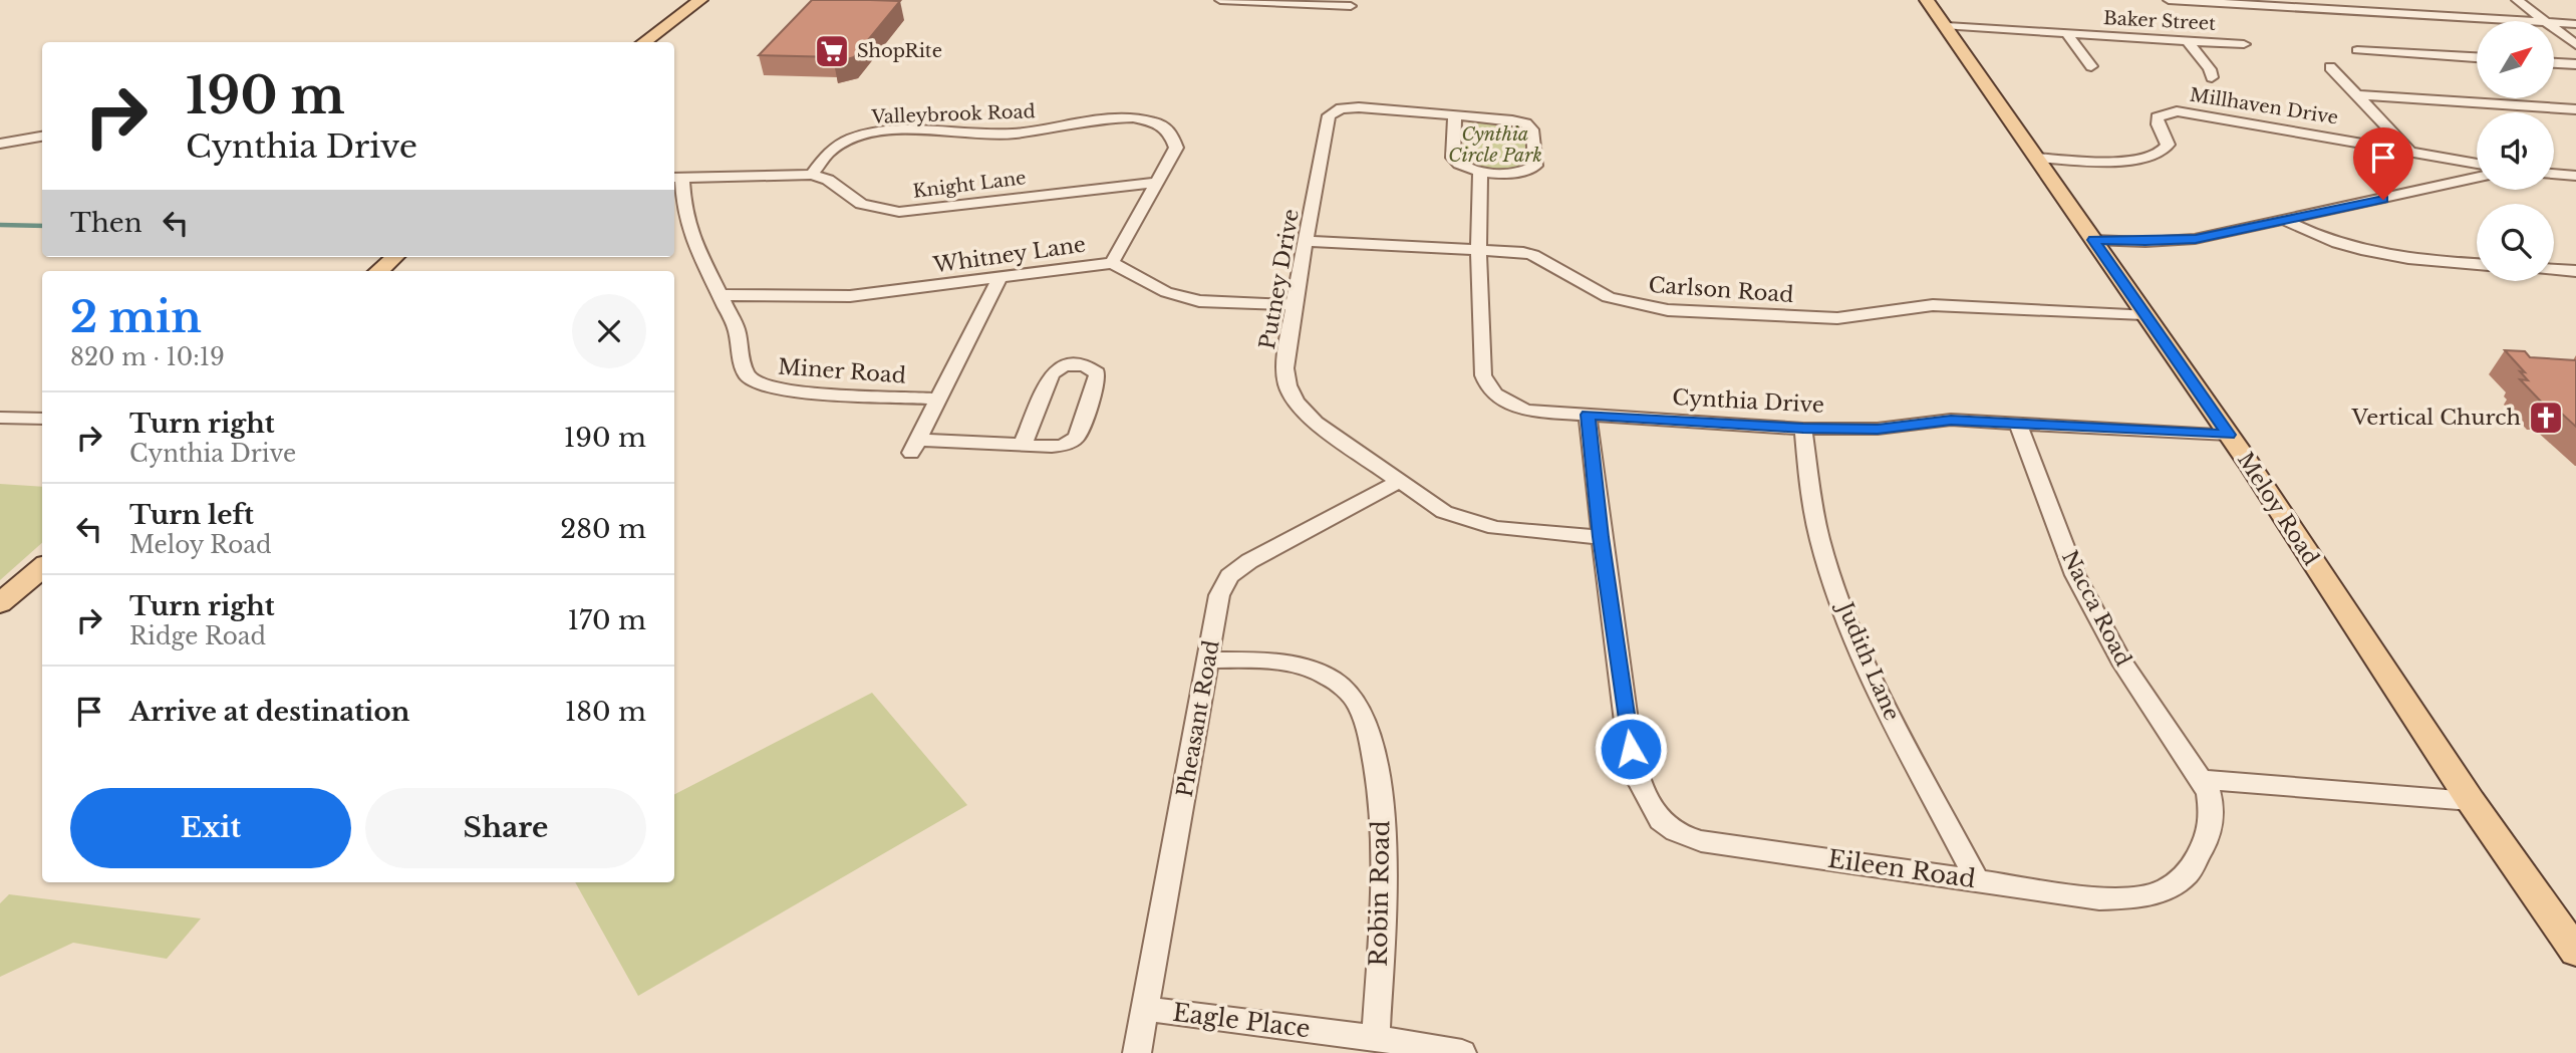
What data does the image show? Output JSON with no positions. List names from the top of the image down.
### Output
{
  "streets": {
    "main road": ["Meloy Road"],
    "street": [
      "Baker Street",
      "Millhaven Drive",
      "Valleybrook Road",
      "Knight Lane",
      "Whitney Lane",
      "Putney Drive",
      "Carlson Road",
      "Miner Road",
      "Cynthia Drive",
      "Nacca Road",
      "Judith Lane",
      "Pheasant Road",
      "Eileen Road",
      "Robin Road",
      "Eagle Place"
    ]
  },
  "crossings": [
    ["Baker Street", "Meloy Road"],
    ["Millhaven Drive", "Meloy Road"],
    ["Valleybrook Road", "Knight Lane"],
    ["Valleybrook Road", "Whitney Lane"],
    ["Knight Lane", "Miner Road"],
    ["Whitney Lane", "Putney Drive"],
    ["Whitney Lane", "Miner Road"],
    ["Putney Drive", "Carlson Road"],
    ["Putney Drive", "Pheasant Road"],
    ["Putney Drive", "Eileen Road"],
    ["Carlson Road", "Cynthia Drive"],
    ["Carlson Road", "Meloy Road"],
    ["Cynthia Drive", "Meloy Road"],
    ["Cynthia Drive", "Nacca Road"],
    ["Cynthia Drive", "Judith Lane"],
    ["Cynthia Drive", "Eileen Road"],
    ["Nacca Road", "Eileen Road"],
    ["Judith Lane", "Eileen Road"],
    ["Pheasant Road", "Robin Road"],
    ["Pheasant Road", "Eagle Place"],
    ["Robin Road", "Eagle Place"]
  ],
  "parks": ["Cynthia Circle Park"],
  "places": {
    "supermarket": ["ShopRite"],
    "church": ["Vertical Church"]
  },
  "north": "top right",
  "page": {
    "turn": ["190 m", "Cynthia Drive"],
    "then": "Then",
    "heading": ["2 min", "820 m · 10:19"],
    "list": [
      {
        "name": "Turn right",
        "note": "Cynthia Drive",
        "value": "190 m"
      },
      {
        "name": "Turn left",
        "note": "Meloy Road",
        "value": "280 m"
      },
      {
        "name": "Turn right",
        "note": "Ridge Road",
        "value": "170 m"
      },
      {
        "name": "Arrive at destination",
        "value": "180 m"
      }
    ],
    "buttons": ["Exit", "Share"]
  }
}
